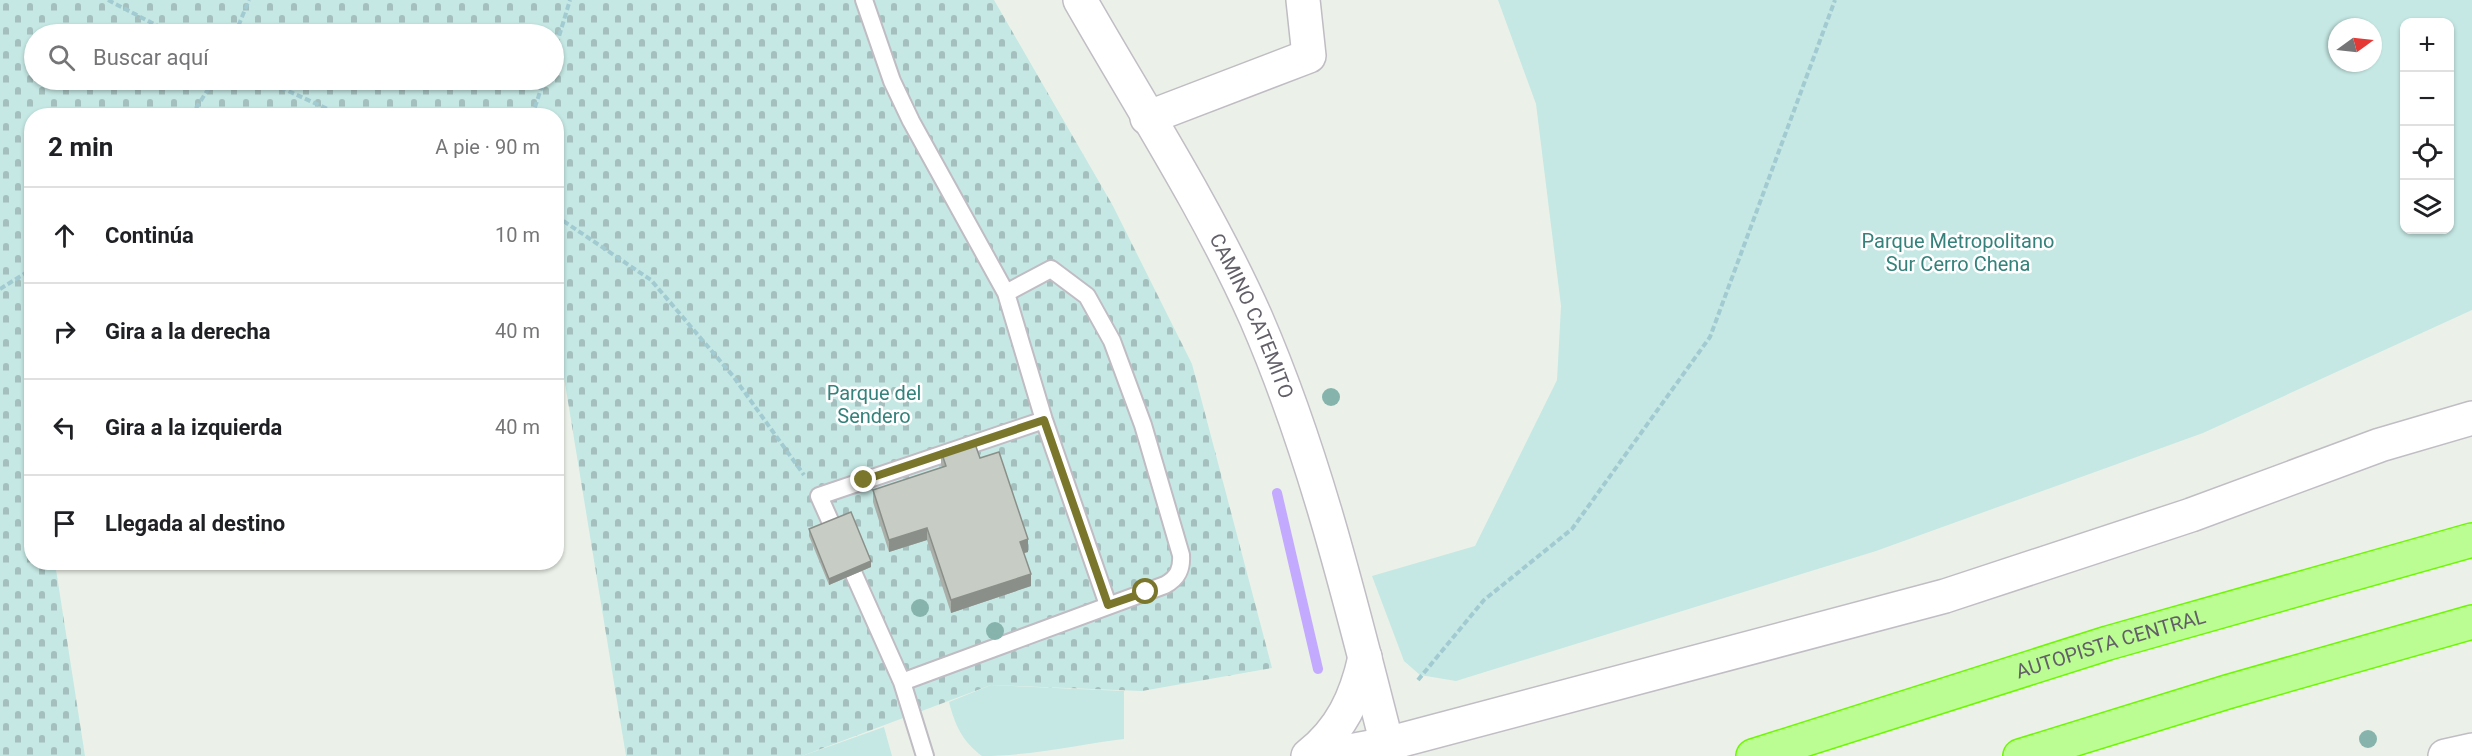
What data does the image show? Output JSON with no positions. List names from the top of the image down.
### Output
{
  "streets": {
    "highway": ["AUTOPISTA CENTRAL"],
    "main road": ["CAMINO CATEMITO"]
  },
  "parks": ["Parque Metropolitano Sur Cerro Chena", "Parque del Sendero"],
  "north": "right",
  "page": {
    "map_buttons": ["+", "−"],
    "search": "Buscar aquí",
    "heading": ["2 min", "A pie · 90 m"],
    "list": [
      ["Continúa", "10 m"],
      ["Gira a la derecha", "40 m"],
      ["Gira a la izquierda", "40 m"],
      "Llegada al destino"
    ]
  }
}
